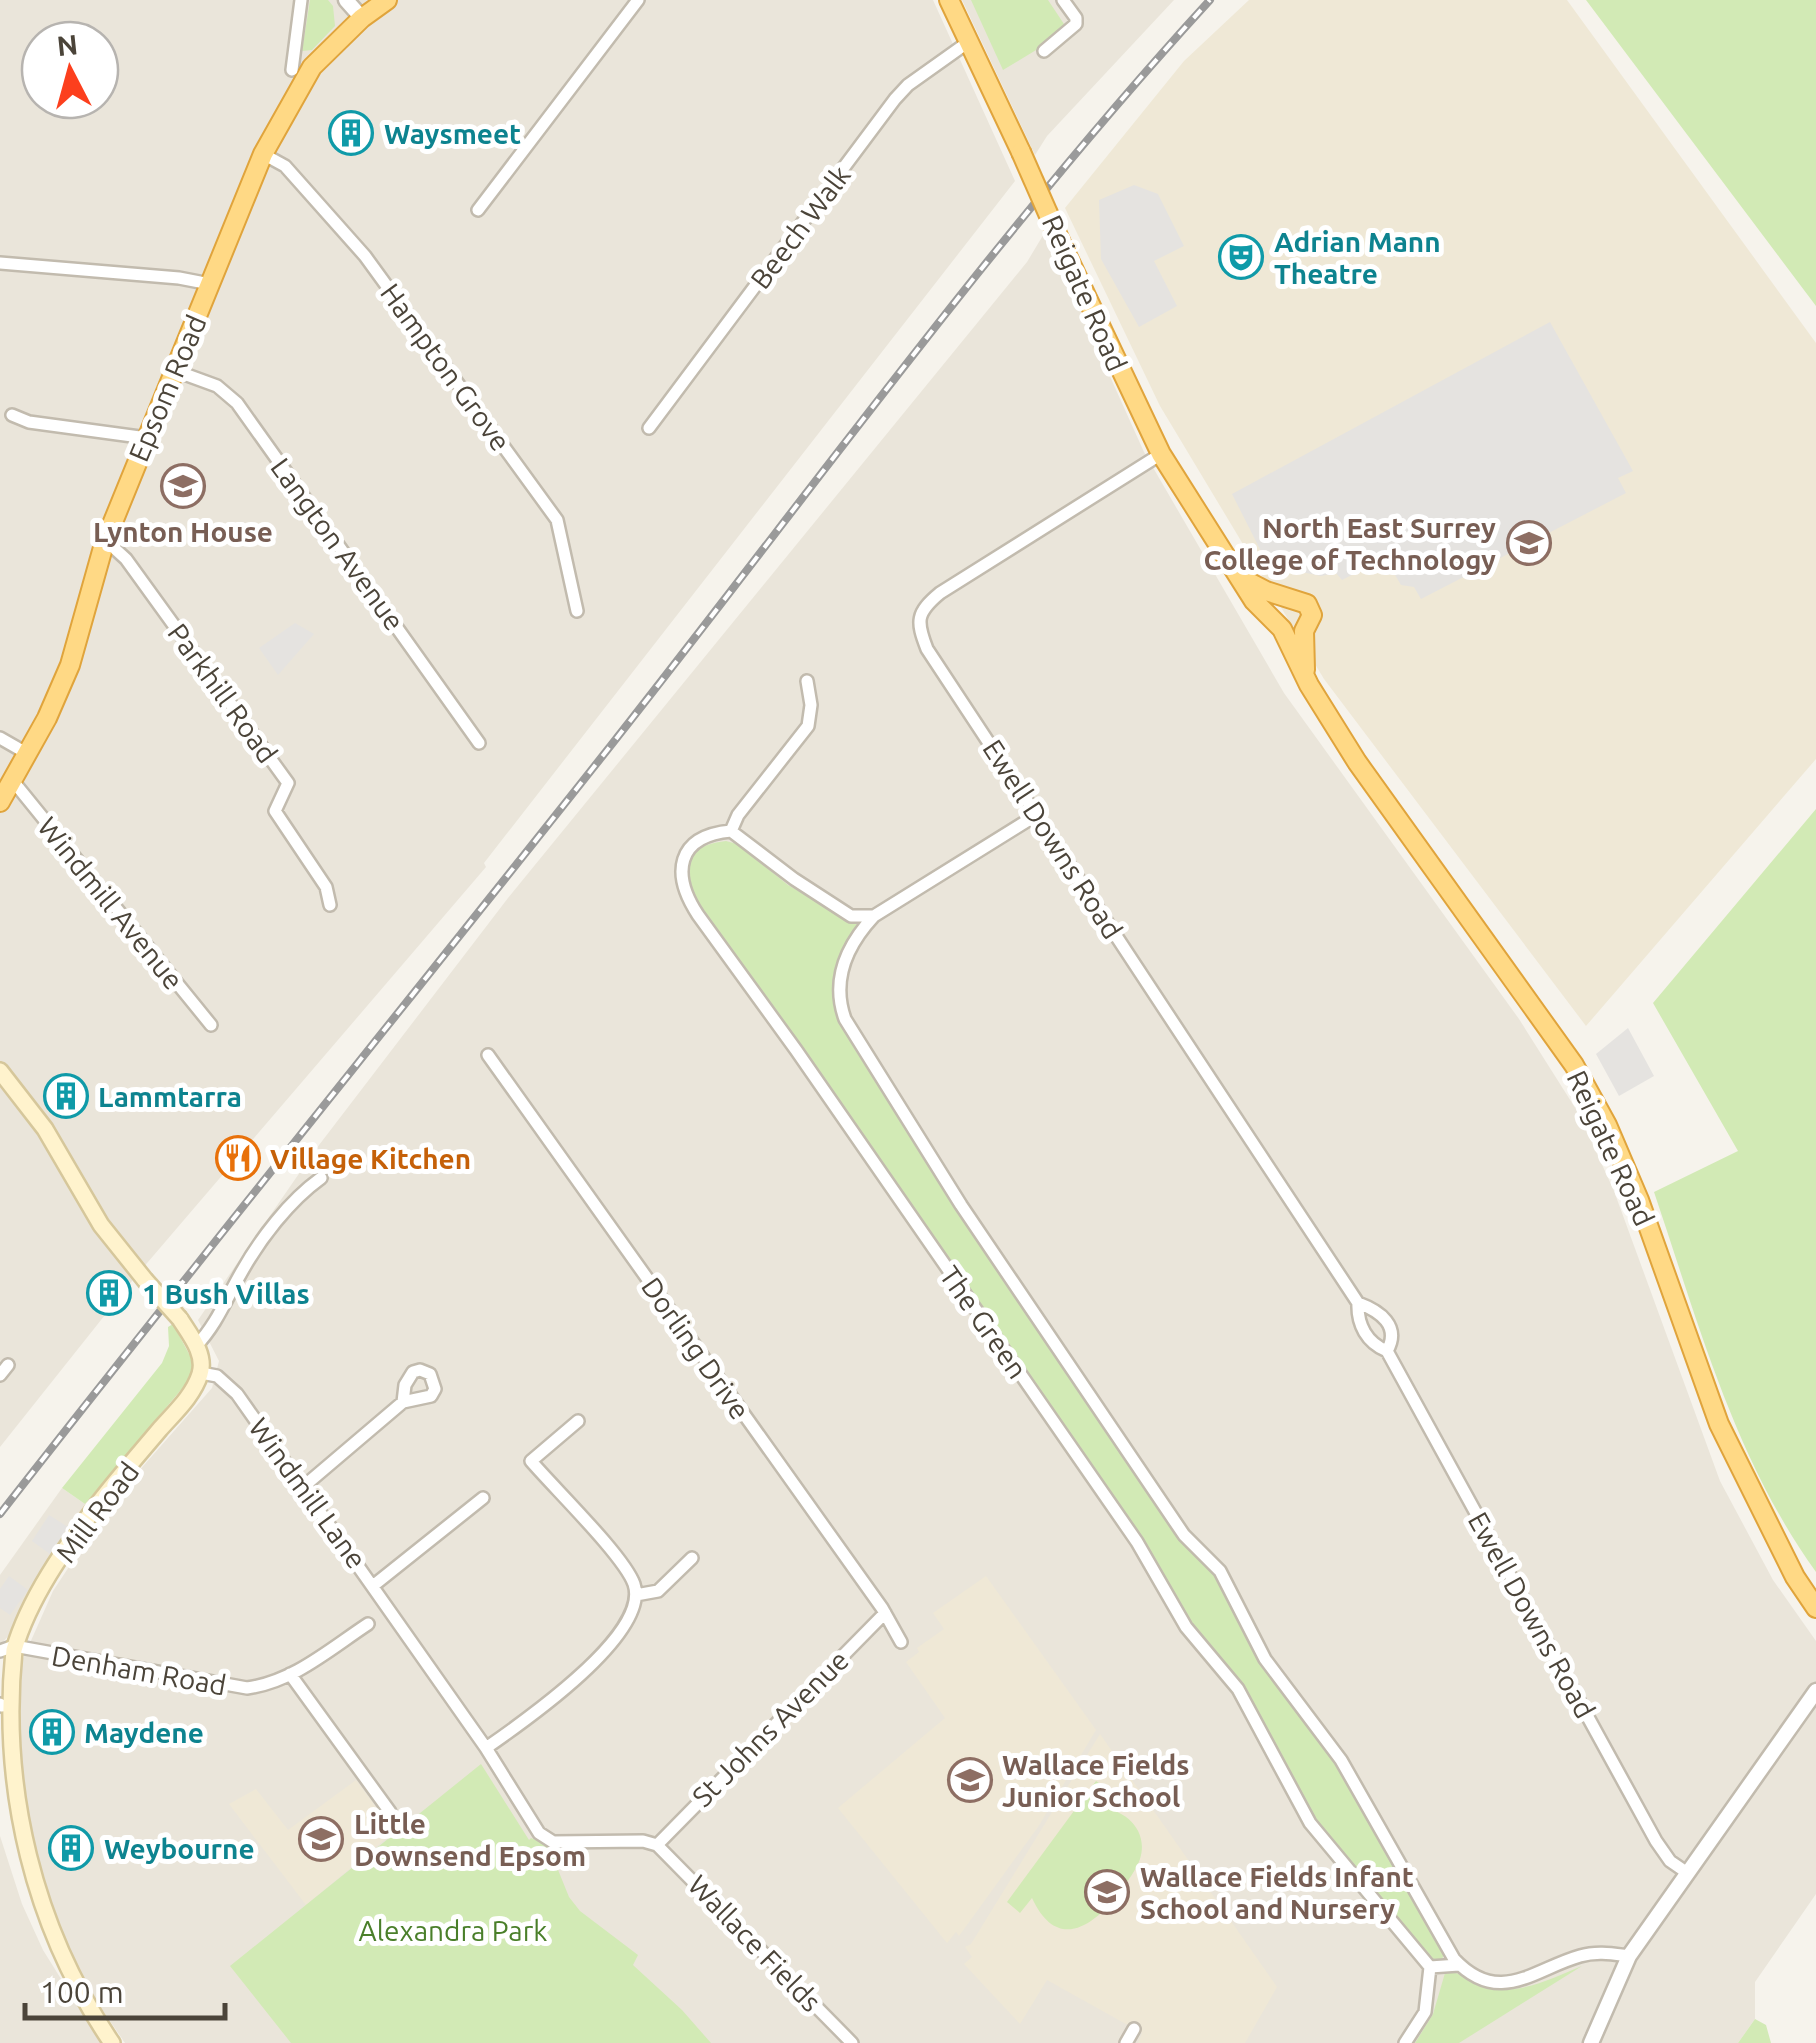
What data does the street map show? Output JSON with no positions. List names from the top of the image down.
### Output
{
  "streets": {
    "highway": ["Reigate Road", "Epsom Road"],
    "main road": ["Mill Road"],
    "street": [
      "Beech Walk",
      "Hampton Grove",
      "Langton Avenue",
      "Parkhill Road",
      "Ewell Downs Road",
      "Windmill Avenue",
      "The Green",
      "Dorling Drive",
      "Windmill Lane",
      "Denham Road",
      "St Johns Avenue",
      "Wallace Fields"
    ]
  },
  "crossings": [
    ["Beech Walk", "Reigate Road"],
    ["Reigate Road", "Ewell Downs Road"],
    ["Hampton Grove", "Epsom Road"],
    ["Epsom Road", "Langton Avenue"],
    ["Epsom Road", "Parkhill Road"],
    ["Epsom Road", "Windmill Avenue"],
    ["Ewell Downs Road", "The Green"],
    ["Dorling Drive", "St Johns Avenue"],
    ["Windmill Lane", "Mill Road"],
    ["Windmill Lane", "St Johns Avenue"],
    ["Windmill Lane", "Wallace Fields"],
    ["Mill Road", "Denham Road"],
    ["St Johns Avenue", "Wallace Fields"]
  ],
  "parks": ["Alexandra Park"],
  "places": {
    "building": [
      "Waysmeet",
      "Lammtarra",
      "1 Bush Villas",
      "Maydene",
      "Weybourne"
    ],
    "theatre": ["Adrian Mann Theatre"],
    "school or university": [
      "Lynton House",
      "North East Surrey College of Technology",
      "Wallace Fields Junior School",
      "Little Downsend Epsom",
      "Wallace Fields Infant School and Nursery"
    ],
    "restaurant": ["Village Kitchen"]
  },
  "scale_bar": "100 m",
  "north": "top"
}
